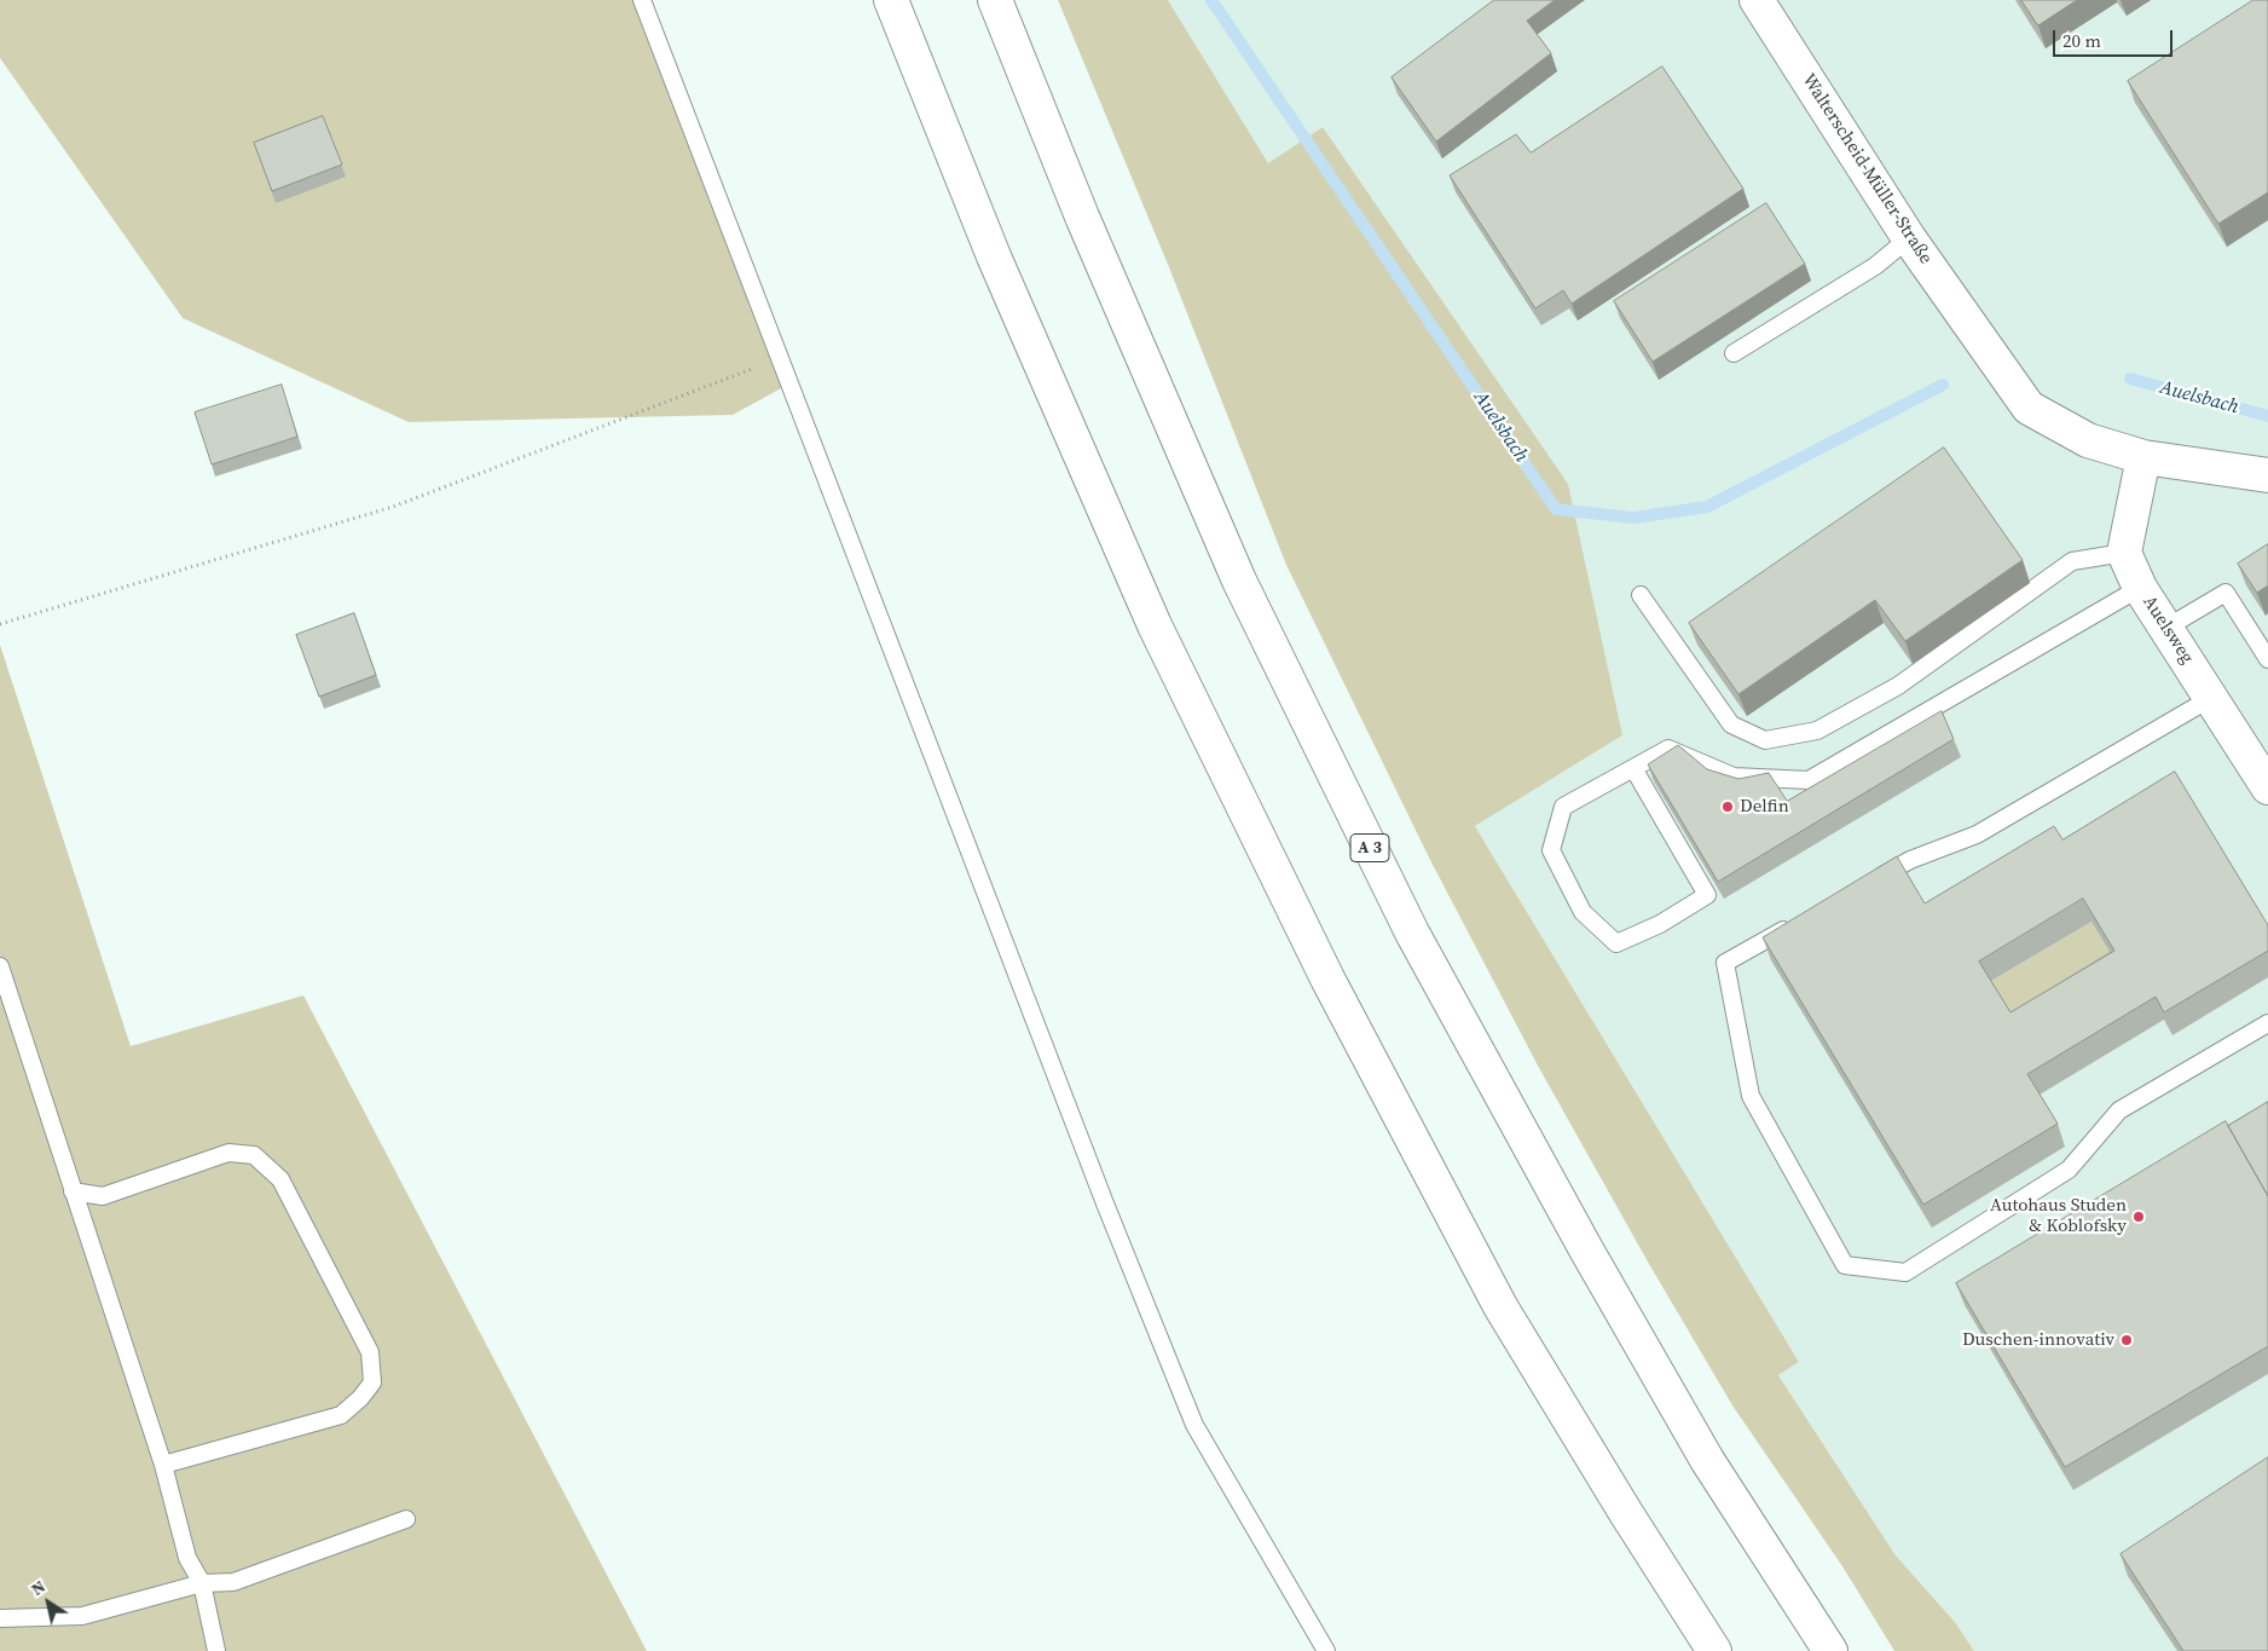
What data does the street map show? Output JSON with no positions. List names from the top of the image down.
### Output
{
  "streets": {
    "main road": ["Walterscheid-Müller-Straße", "Auelsweg", "A 3"]
  },
  "water": ["Auelsbach"],
  "places": ["Delfin", "Autohaus Studen & Koblofsky", "Duschen-innovativ"],
  "scale_bar": "20 m",
  "north": "top left"
}
